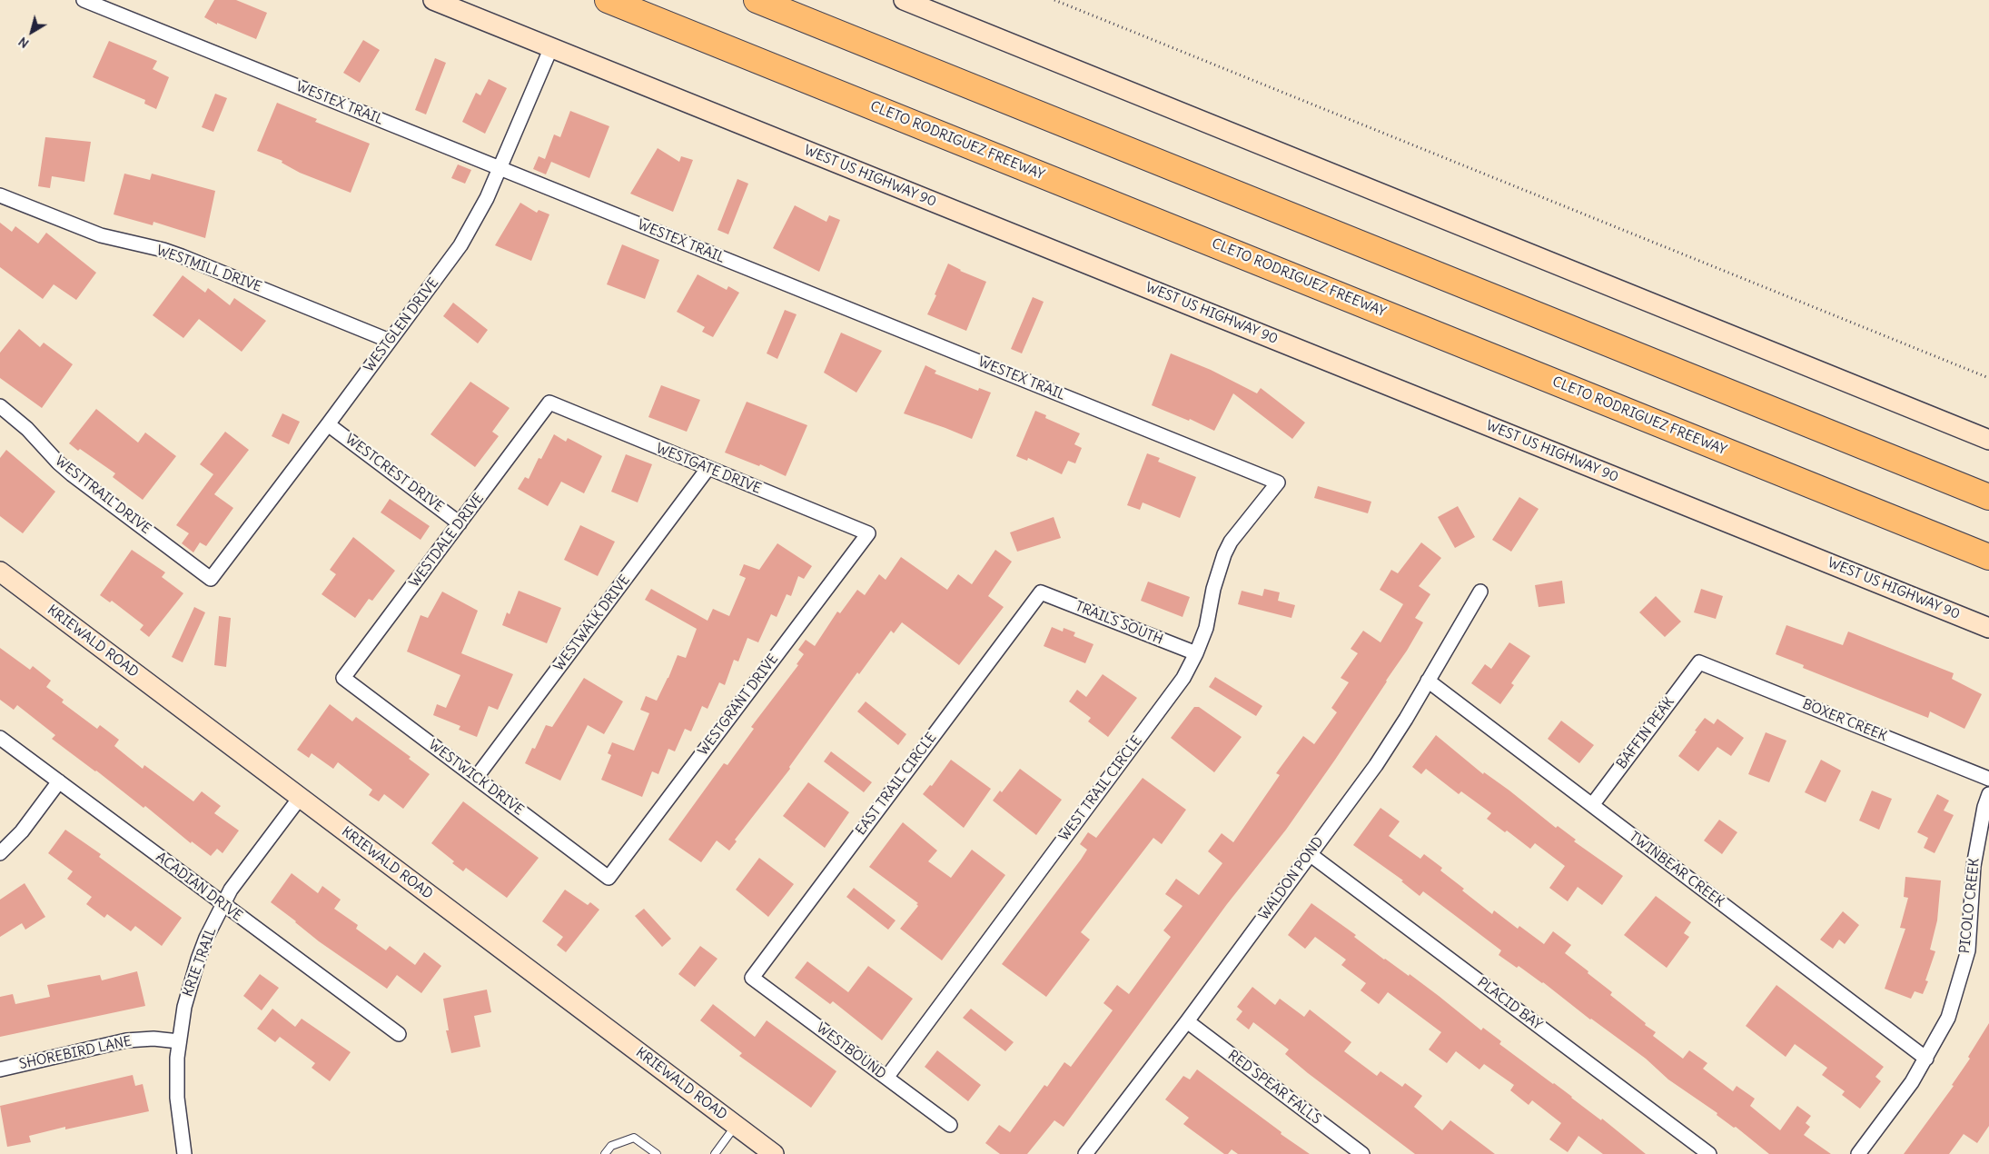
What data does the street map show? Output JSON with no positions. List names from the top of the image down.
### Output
{
  "streets": {
    "highway": ["CLETO RODRIGUEZ FREEWAY"],
    "main road": ["WEST US HIGHWAY 90", "KRIEWALD ROAD"],
    "street": [
      "WESTEX TRAIL",
      "WESTMILL DRIVE",
      "WESTGLEN DRIVE",
      "WESTGATE DRIVE",
      "WESTCREST DRIVE",
      "WESTTRAIL DRIVE",
      "WESTDALE DRIVE",
      "WESTWALK DRIVE",
      "TRAILS SOUTH",
      "WESTGRANT DRIVE",
      "BOXER CREEK",
      "BAFFIN PEAK",
      "WESTWICK DRIVE",
      "EAST TRAIL CIRCLE",
      "WEST TRAIL CIRCLE",
      "TWINBEAR CREEK",
      "WALDON POND",
      "ACADIAN DRIVE",
      "PICOLO CREEK",
      "KRIE TRAIL",
      "PLACID BAY",
      "WESTBOUND",
      "SHOREBIRD LANE",
      "RED SPEAR FALLS"
    ]
  },
  "crossings": [
    ["WESTEX TRAIL", "WESTGLEN DRIVE"],
    ["WESTEX TRAIL", "WEST TRAIL CIRCLE"],
    ["WEST US HIGHWAY 90", "WESTGLEN DRIVE"],
    ["WESTMILL DRIVE", "WESTGLEN DRIVE"],
    ["WESTGLEN DRIVE", "WESTCREST DRIVE"],
    ["WESTGLEN DRIVE", "WESTTRAIL DRIVE"],
    ["WESTGATE DRIVE", "WESTDALE DRIVE"],
    ["WESTGATE DRIVE", "WESTWALK DRIVE"],
    ["WESTGATE DRIVE", "WESTGRANT DRIVE"],
    ["WESTCREST DRIVE", "WESTDALE DRIVE"],
    ["WESTDALE DRIVE", "WESTWICK DRIVE"],
    ["WESTWALK DRIVE", "WESTWICK DRIVE"],
    ["TRAILS SOUTH", "EAST TRAIL CIRCLE"],
    ["TRAILS SOUTH", "WEST TRAIL CIRCLE"],
    ["KRIEWALD ROAD", "KRIE TRAIL"],
    ["WESTGRANT DRIVE", "WESTWICK DRIVE"],
    ["BOXER CREEK", "BAFFIN PEAK"],
    ["BAFFIN PEAK", "TWINBEAR CREEK"],
    ["EAST TRAIL CIRCLE", "WESTBOUND"],
    ["WEST TRAIL CIRCLE", "WESTBOUND"],
    ["TWINBEAR CREEK", "WALDON POND"],
    ["TWINBEAR CREEK", "PICOLO CREEK"],
    ["WALDON POND", "PLACID BAY"],
    ["WALDON POND", "RED SPEAR FALLS"],
    ["ACADIAN DRIVE", "KRIE TRAIL"],
    ["KRIE TRAIL", "SHOREBIRD LANE"]
  ],
  "north": "bottom left"
}
